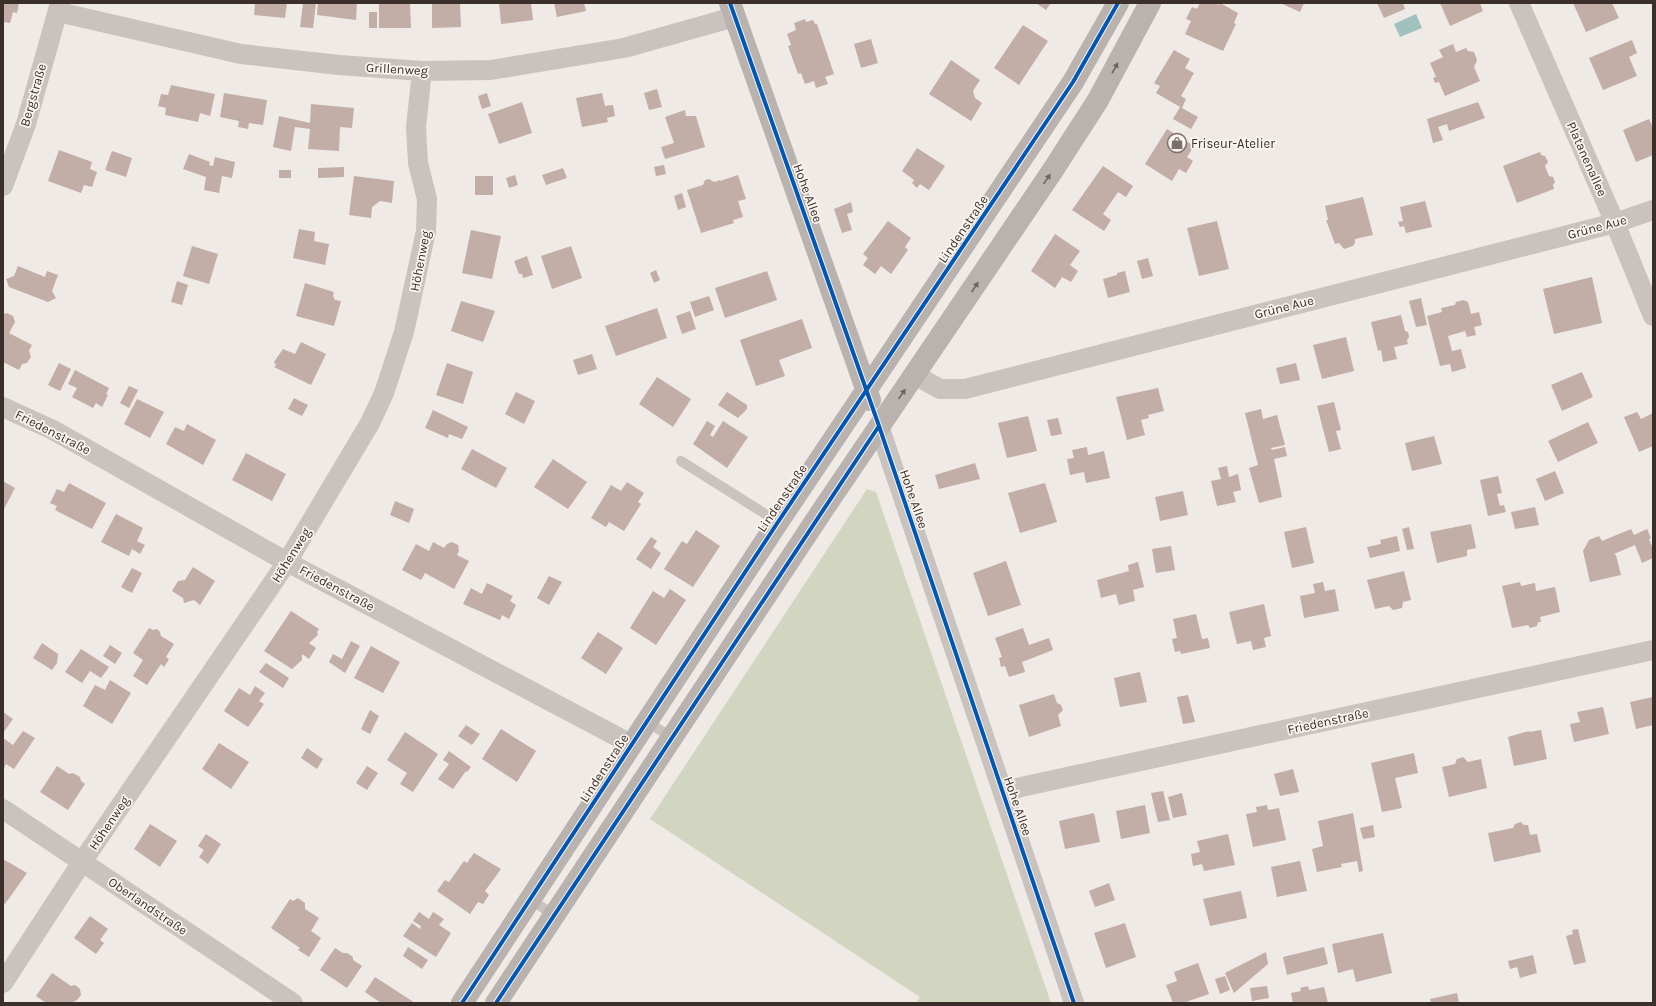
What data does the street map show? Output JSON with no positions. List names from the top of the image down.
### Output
{
  "streets": {
    "street": [
      "Grillenweg",
      "Bergstraße",
      "Platanenallee",
      "Hohe Allee",
      "Grüne Aue",
      "Lindenstraße",
      "Höhenweg",
      "Friedenstraße",
      "Oberlandstraße"
    ]
  },
  "crossings": [
    ["Grillenweg", "Bergstraße"],
    ["Grillenweg", "Hohe Allee"],
    ["Grillenweg", "Höhenweg"],
    ["Platanenallee", "Grüne Aue"],
    ["Hohe Allee", "Lindenstraße"],
    ["Hohe Allee", "Friedenstraße"],
    ["Lindenstraße", "Friedenstraße"],
    ["Höhenweg", "Friedenstraße"],
    ["Höhenweg", "Oberlandstraße"]
  ],
  "places": {
    "shop": ["Friseur-Atelier"]
  }
}
